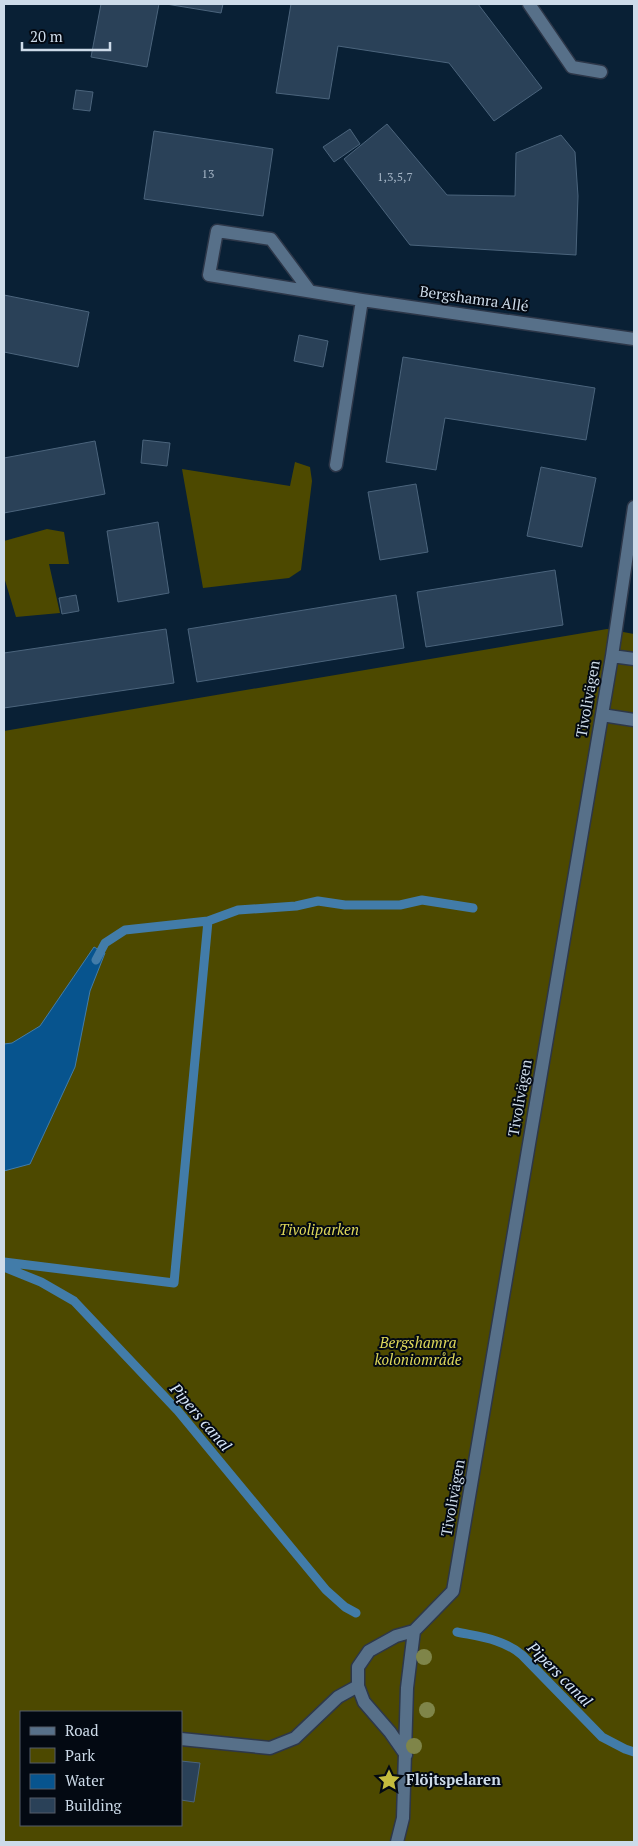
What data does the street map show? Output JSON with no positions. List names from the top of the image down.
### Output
{
  "streets": {
    "street": ["Bergshamra Allé", "Tivolivägen"]
  },
  "water": ["Pipers canal"],
  "parks": ["Tivoliparken", "Bergshamra koloniområde"],
  "places": {
    "place": ["Flöjtspelaren"]
  },
  "house_numbers": ["13", "1,3,5,7"],
  "legend": [
    "Road",
    "Park",
    "Water",
    "Building"
  ],
  "scale_bar": "20 m"
}
